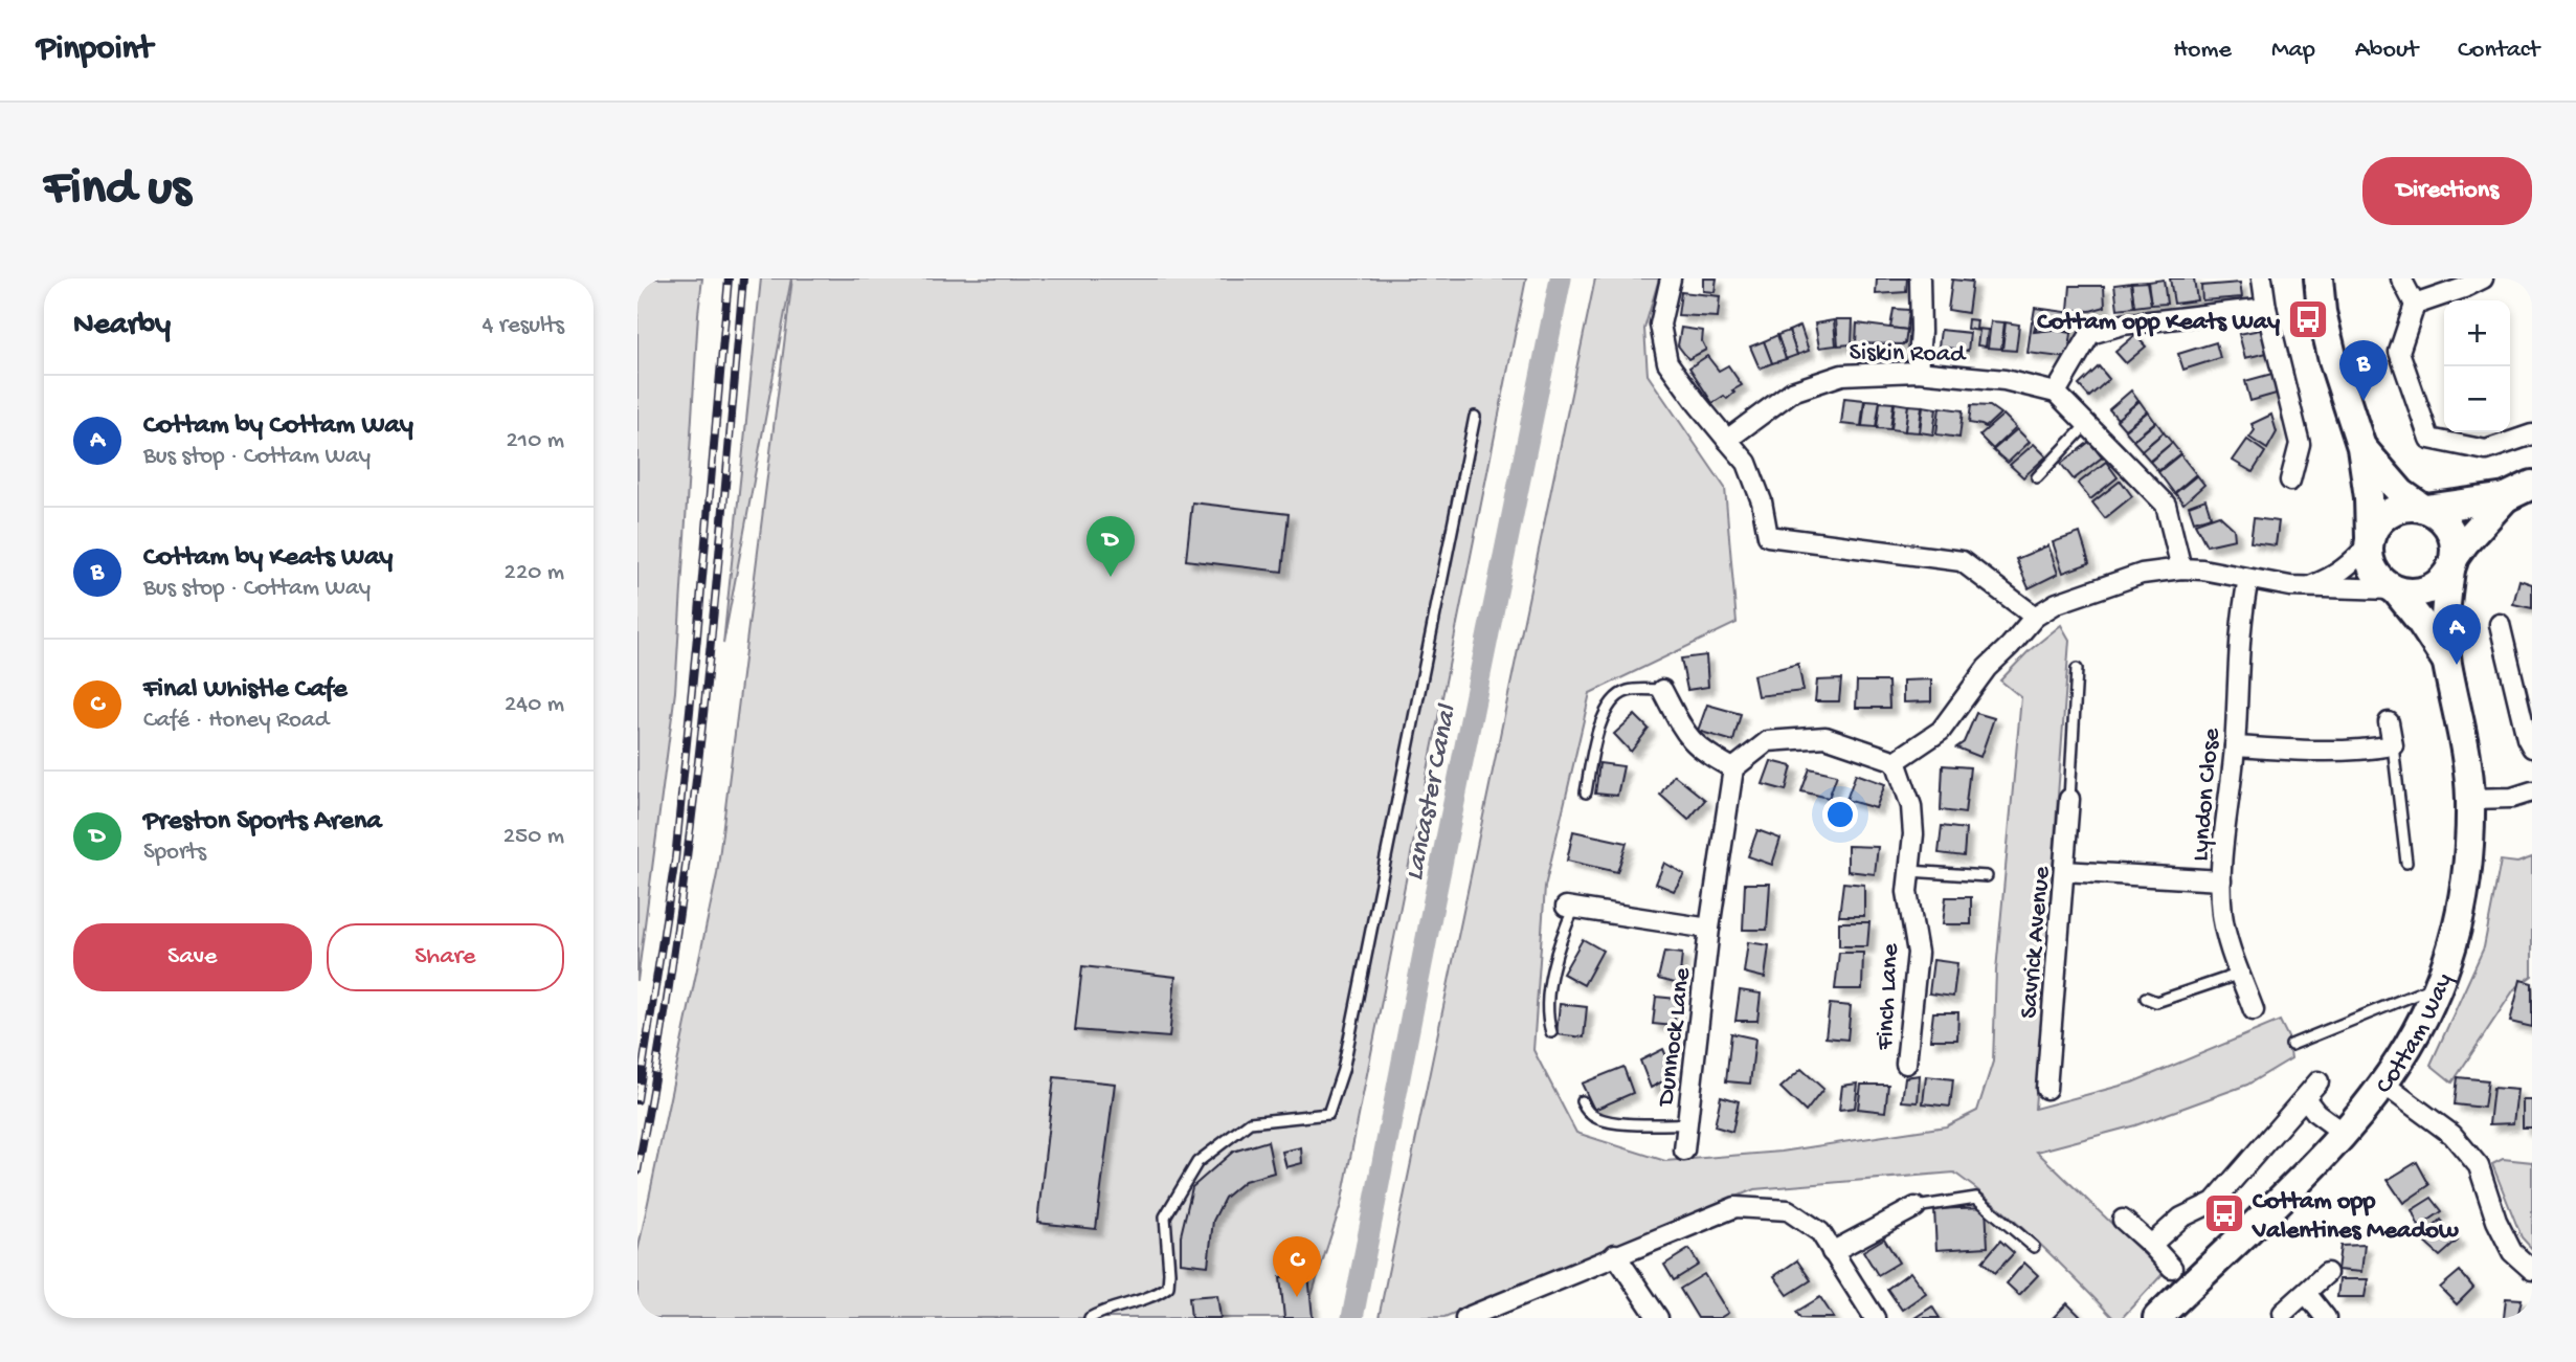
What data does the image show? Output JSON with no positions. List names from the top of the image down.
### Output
{
  "streets": {
    "main road": ["Cottam Way"],
    "street": [
      "Siskin Road",
      "Lyndon Close",
      "Savrick Avenue",
      "Finch Lane",
      "Dunnock Lane"
    ]
  },
  "water": ["Lancaster Canal"],
  "places": {
    "bus stop": ["Cottam opp Keats Way", "Cottam opp Valentines Meadow"]
  },
  "page": {
    "header": "Pinpoint",
    "nav": [
      "Home",
      "Map",
      "About",
      "Contact"
    ],
    "buttons": [
      "Directions",
      ["Save", "Share"]
    ],
    "title": "Find us",
    "heading": ["Nearby", "4 results"],
    "map_buttons": ["+", "−"],
    "pins": [
      "B",
      "D",
      "A",
      "C"
    ],
    "list": [
      {
        "mark": "A",
        "name": "Cottam by Cottam Way",
        "note": "Bus stop · Cottam Way",
        "value": "210 m"
      },
      {
        "mark": "B",
        "name": "Cottam by Keats Way",
        "note": "Bus stop · Cottam Way",
        "value": "220 m"
      },
      {
        "mark": "C",
        "name": "Final Whistle Cafe",
        "note": "Café · Honey Road",
        "value": "240 m"
      },
      {
        "mark": "D",
        "name": "Preston Sports Arena",
        "note": "Sports",
        "value": "250 m"
      }
    ]
  }
}
